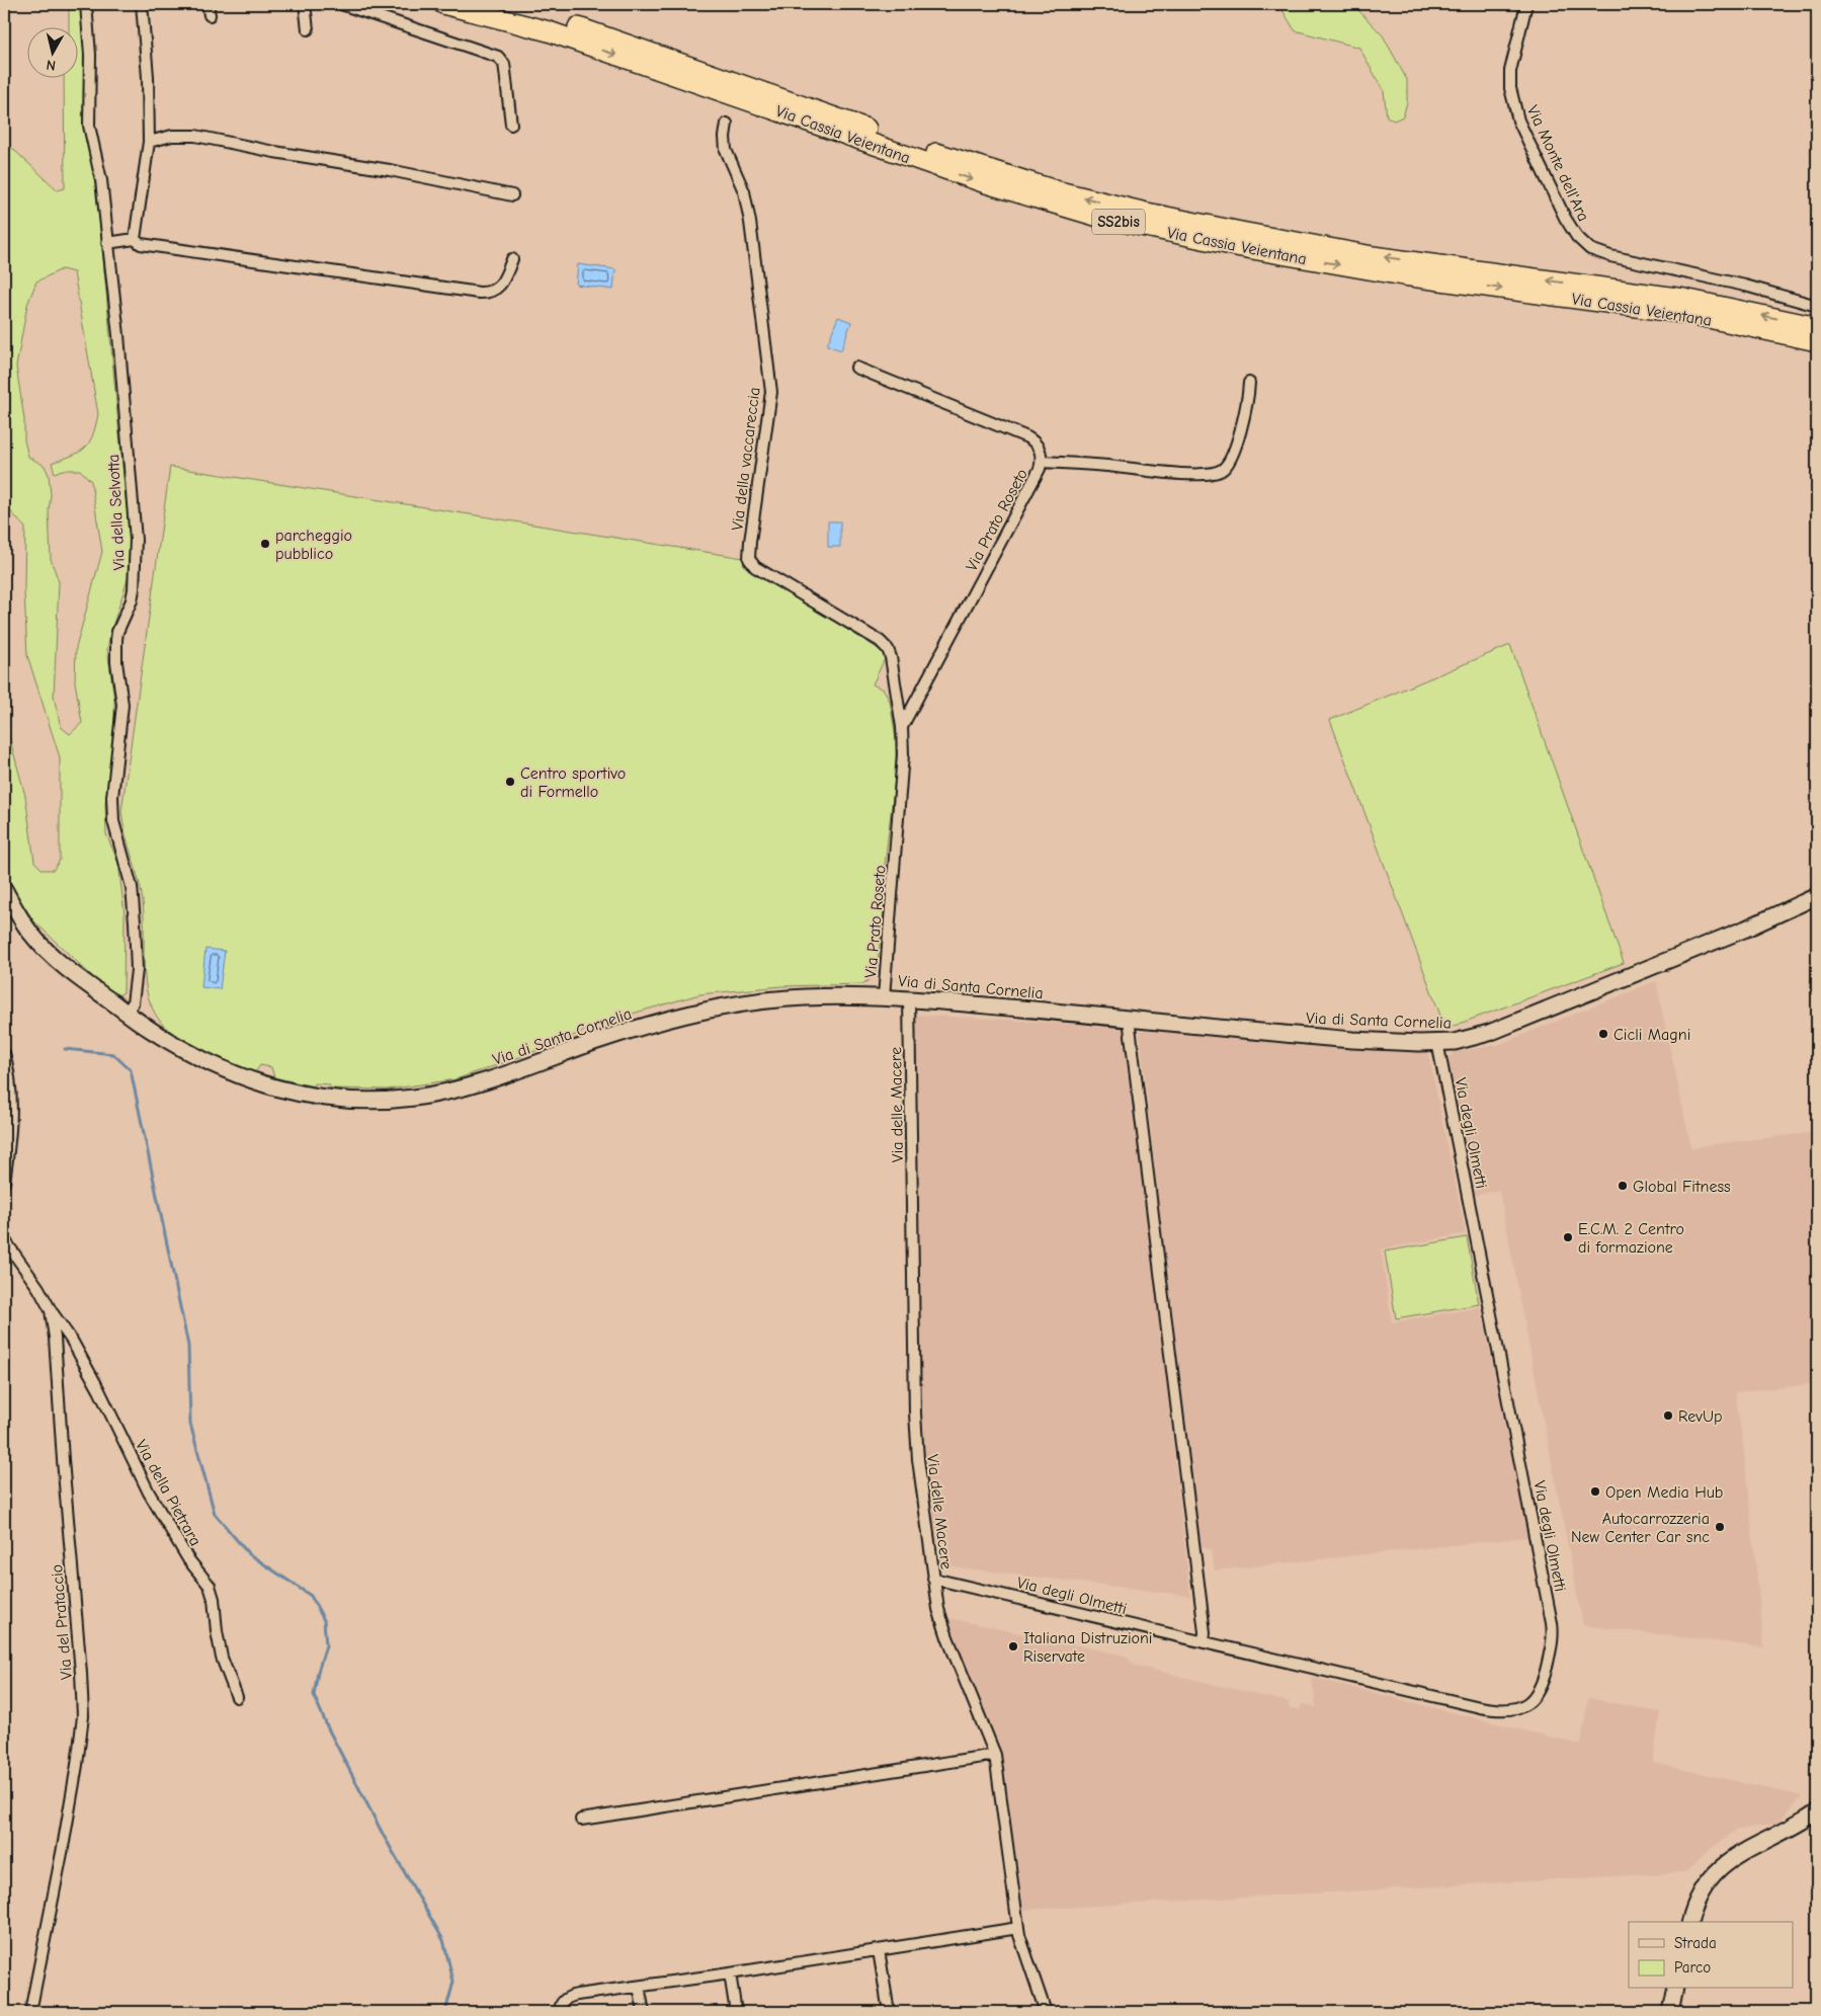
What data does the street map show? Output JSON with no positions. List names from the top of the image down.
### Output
{
  "streets": {
    "highway": ["Via Cassia Veientana", "SS2bis"],
    "street": [
      "Via Monte dell'Ara",
      "Via della vaccareccia",
      "Via della Selvotta",
      "Via Prato Roseto",
      "Via di Santa Cornelia",
      "Via delle Macere",
      "Via degli Olmetti",
      "Via della Pietrara",
      "Via del Prataccio"
    ]
  },
  "crossings": [
    ["Via della vaccareccia", "Via Prato Roseto"],
    ["Via della Selvotta", "Via di Santa Cornelia"],
    ["Via Prato Roseto", "Via di Santa Cornelia"],
    ["Via di Santa Cornelia", "Via delle Macere"],
    ["Via di Santa Cornelia", "Via degli Olmetti"],
    ["Via delle Macere", "Via degli Olmetti"],
    ["Via della Pietrara", "Via del Prataccio"]
  ],
  "places": [
    "parcheggio pubblico",
    "Centro sportivo di Formello",
    "Cicli Magni",
    "Global Fitness",
    "E.C.M. 2 Centro di formazione",
    "RevUp",
    "Open Media Hub",
    "Autocarrozzeria New Center Car snc",
    "Italiana Distruzioni Riservate"
  ],
  "legend": ["Strada", "Parco"],
  "north": "bottom"
}
